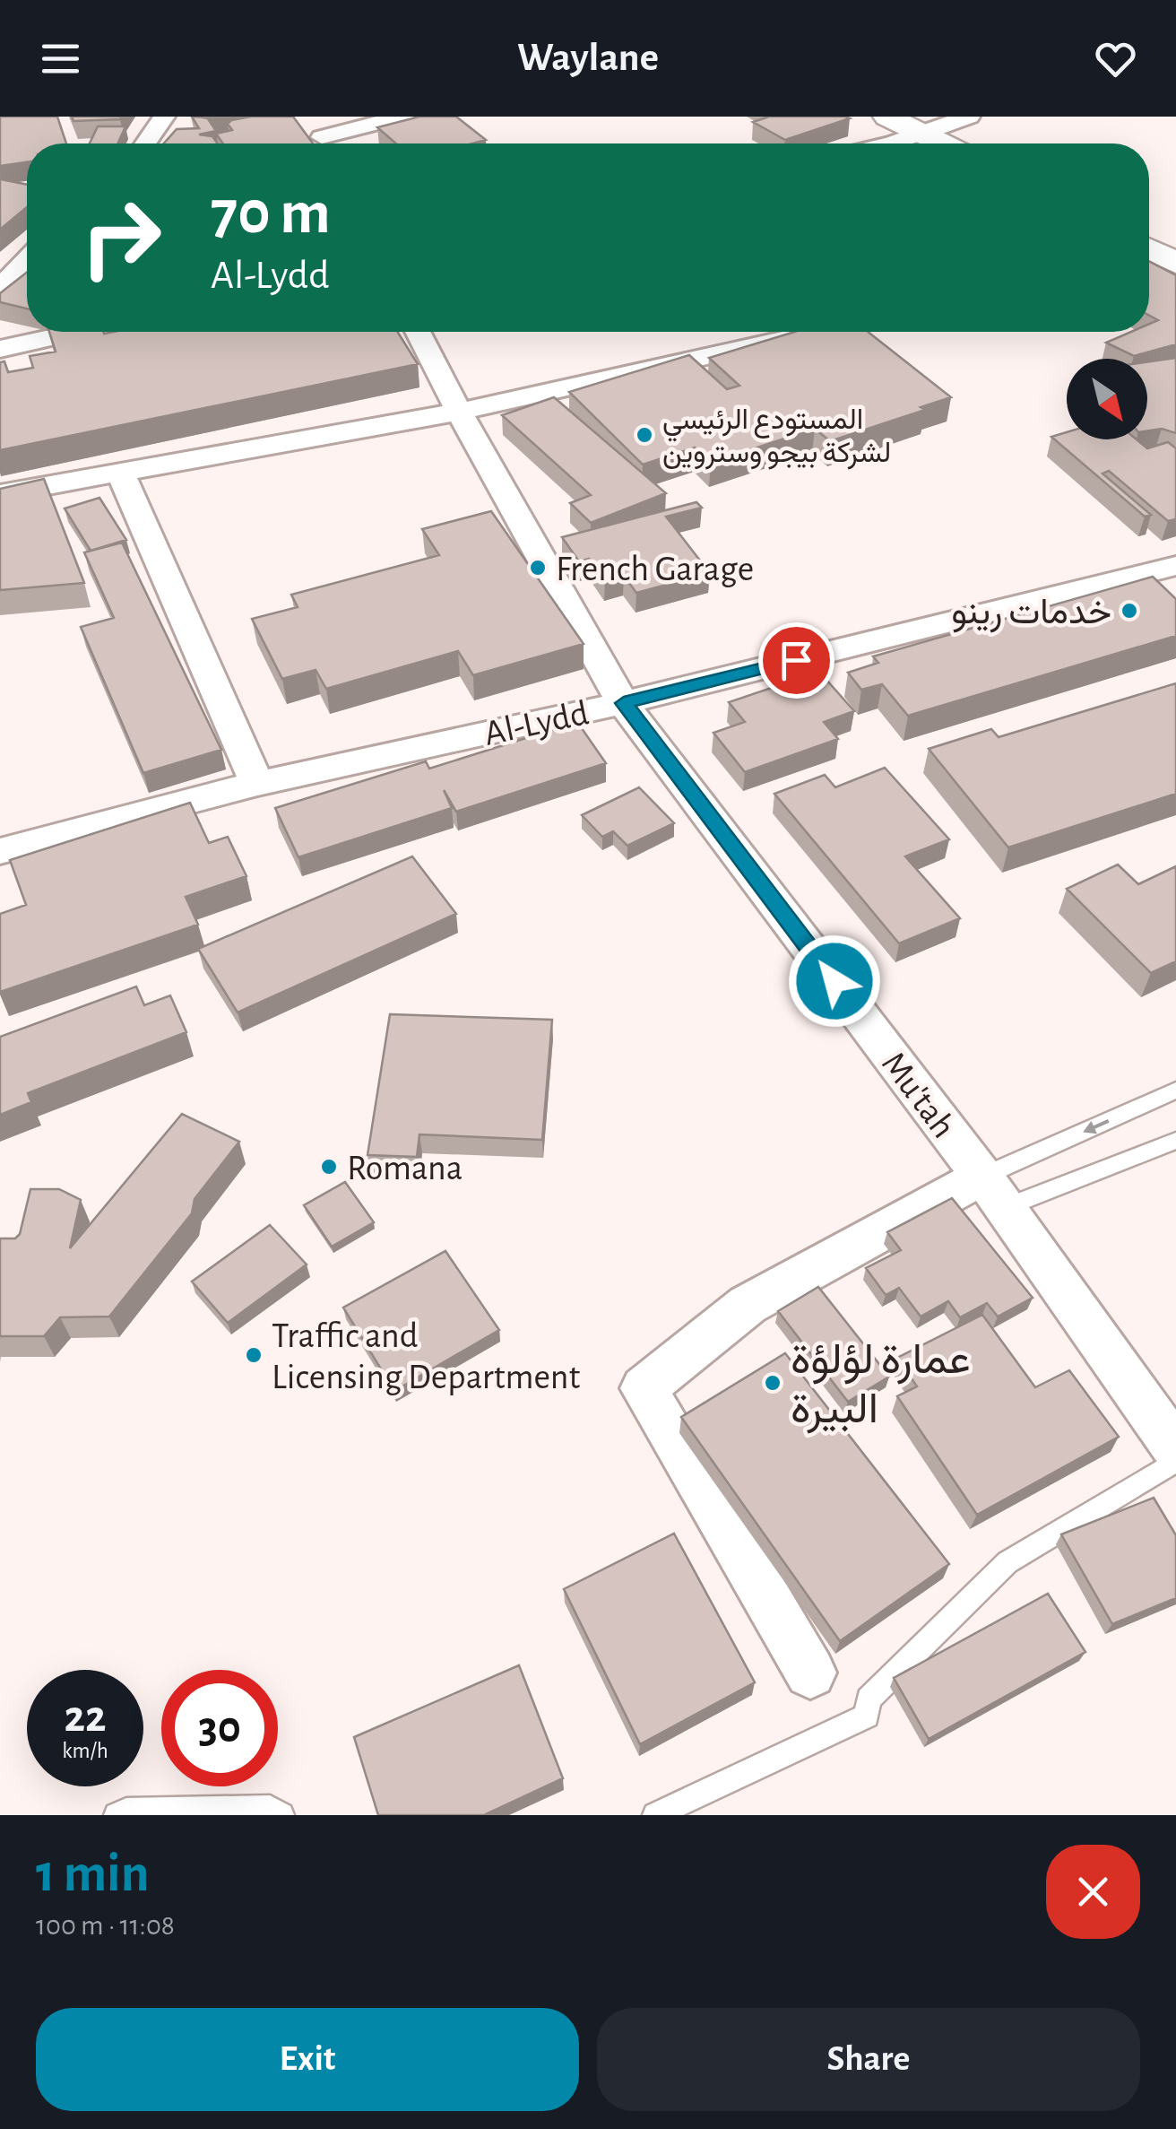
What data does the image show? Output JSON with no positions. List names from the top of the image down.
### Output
{
  "streets": {
    "street": ["Al-Lydd", "Mu'tah"]
  },
  "crossings": [
    ["Al-Lydd", "Mu'tah"]
  ],
  "places": [
    "المستودع الرئيسي لشركة بيجو وستروين",
    "French Garage",
    "خدمات رينو",
    "Romana",
    "Traffic and Licensing Department",
    "عمارة لؤلؤة البيرة"
  ],
  "north": "bottom right",
  "page": {
    "header": "Waylane",
    "turn": ["70 m", "Al-Lydd"],
    "speed": "22 km/h",
    "limit": "30",
    "heading": ["1 min", "100 m · 11:08"],
    "buttons": ["Exit", "Share"]
  }
}
